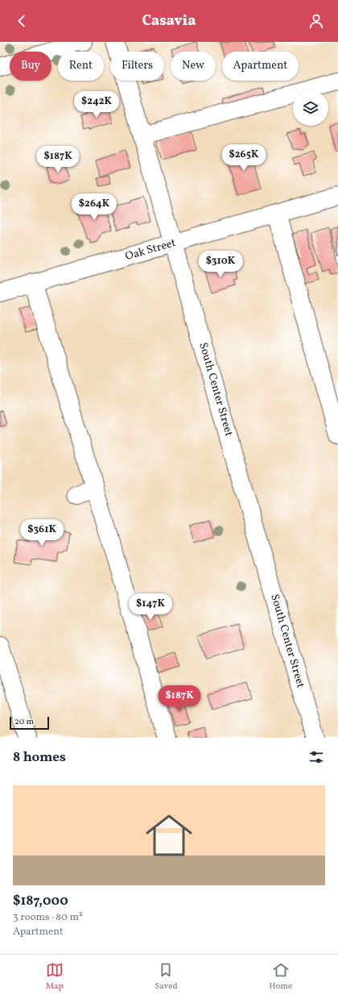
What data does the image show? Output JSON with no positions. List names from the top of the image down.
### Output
{
  "streets": {
    "street": ["Oak Street", "South Center Street"]
  },
  "crossings": [
    ["Oak Street", "South Center Street"]
  ],
  "scale_bar": "20 m",
  "page": {
    "header": "Casavia",
    "chip": [
      "Buy",
      "Rent",
      "Filters",
      "New",
      "Apartment"
    ],
    "price": [
      "$242K",
      "$265K",
      "$187K",
      "$264K",
      "$310K",
      "$361K",
      "$147K",
      "$187K"
    ],
    "scale": "20 m",
    "heading": "8 homes",
    "list": [
      {
        "name": "$187,000",
        "note": "3 rooms · 80 m² · Apartment"
      }
    ],
    "tabs": ["Map", "Saved", "Home"]
  }
}
